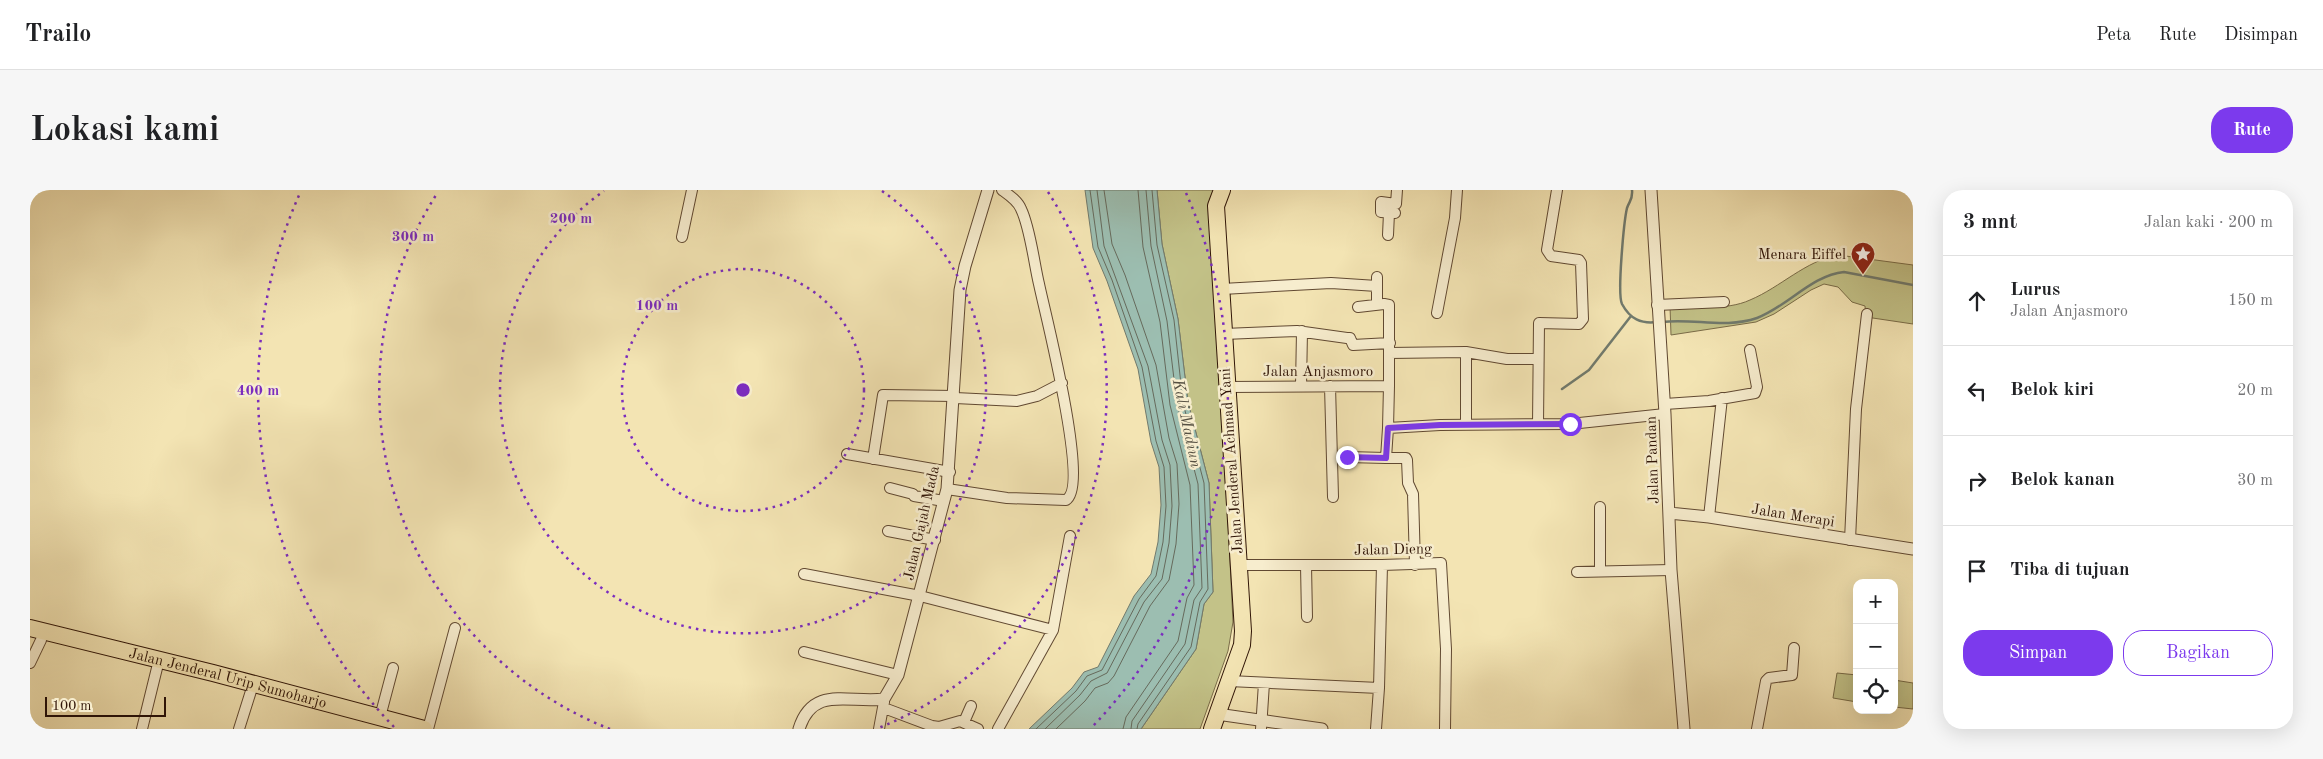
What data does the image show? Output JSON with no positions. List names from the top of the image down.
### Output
{
  "streets": {
    "highway": ["Jalan Jenderal Achmad Yani", "Jalan Jenderal Urip Sumoharjo"],
    "street": [
      "Jalan Anjasmoro",
      "Jalan Pandan",
      "Jalan Merapi",
      "Jalan Gajah Mada",
      "Jalan Dieng"
    ]
  },
  "crossings": [
    ["Jalan Anjasmoro", "Jalan Jenderal Achmad Yani"],
    ["Jalan Pandan", "Jalan Merapi"],
    ["Jalan Jenderal Achmad Yani", "Jalan Dieng"]
  ],
  "water": ["Kali Madiun"],
  "places": {
    "place": ["Menara Eiffel"]
  },
  "scale_bar": "100 m",
  "page": {
    "header": "Trailo",
    "nav": ["Peta", "Rute", "Disimpan"],
    "buttons": [
      "Rute",
      ["Simpan", "Bagikan"]
    ],
    "title": "Lokasi kami",
    "heading": ["3 mnt", "Jalan kaki · 200 m"],
    "list": [
      ["Lurus", "Jalan Anjasmoro", "150 m"],
      ["Belok kiri", "20 m"],
      ["Belok kanan", "30 m"],
      "Tiba di tujuan"
    ],
    "map_buttons": ["+", "−"],
    "scale": "100 m"
  },
  "rings": [
    "200 m",
    "300 m",
    "100 m",
    "400 m"
  ]
}
